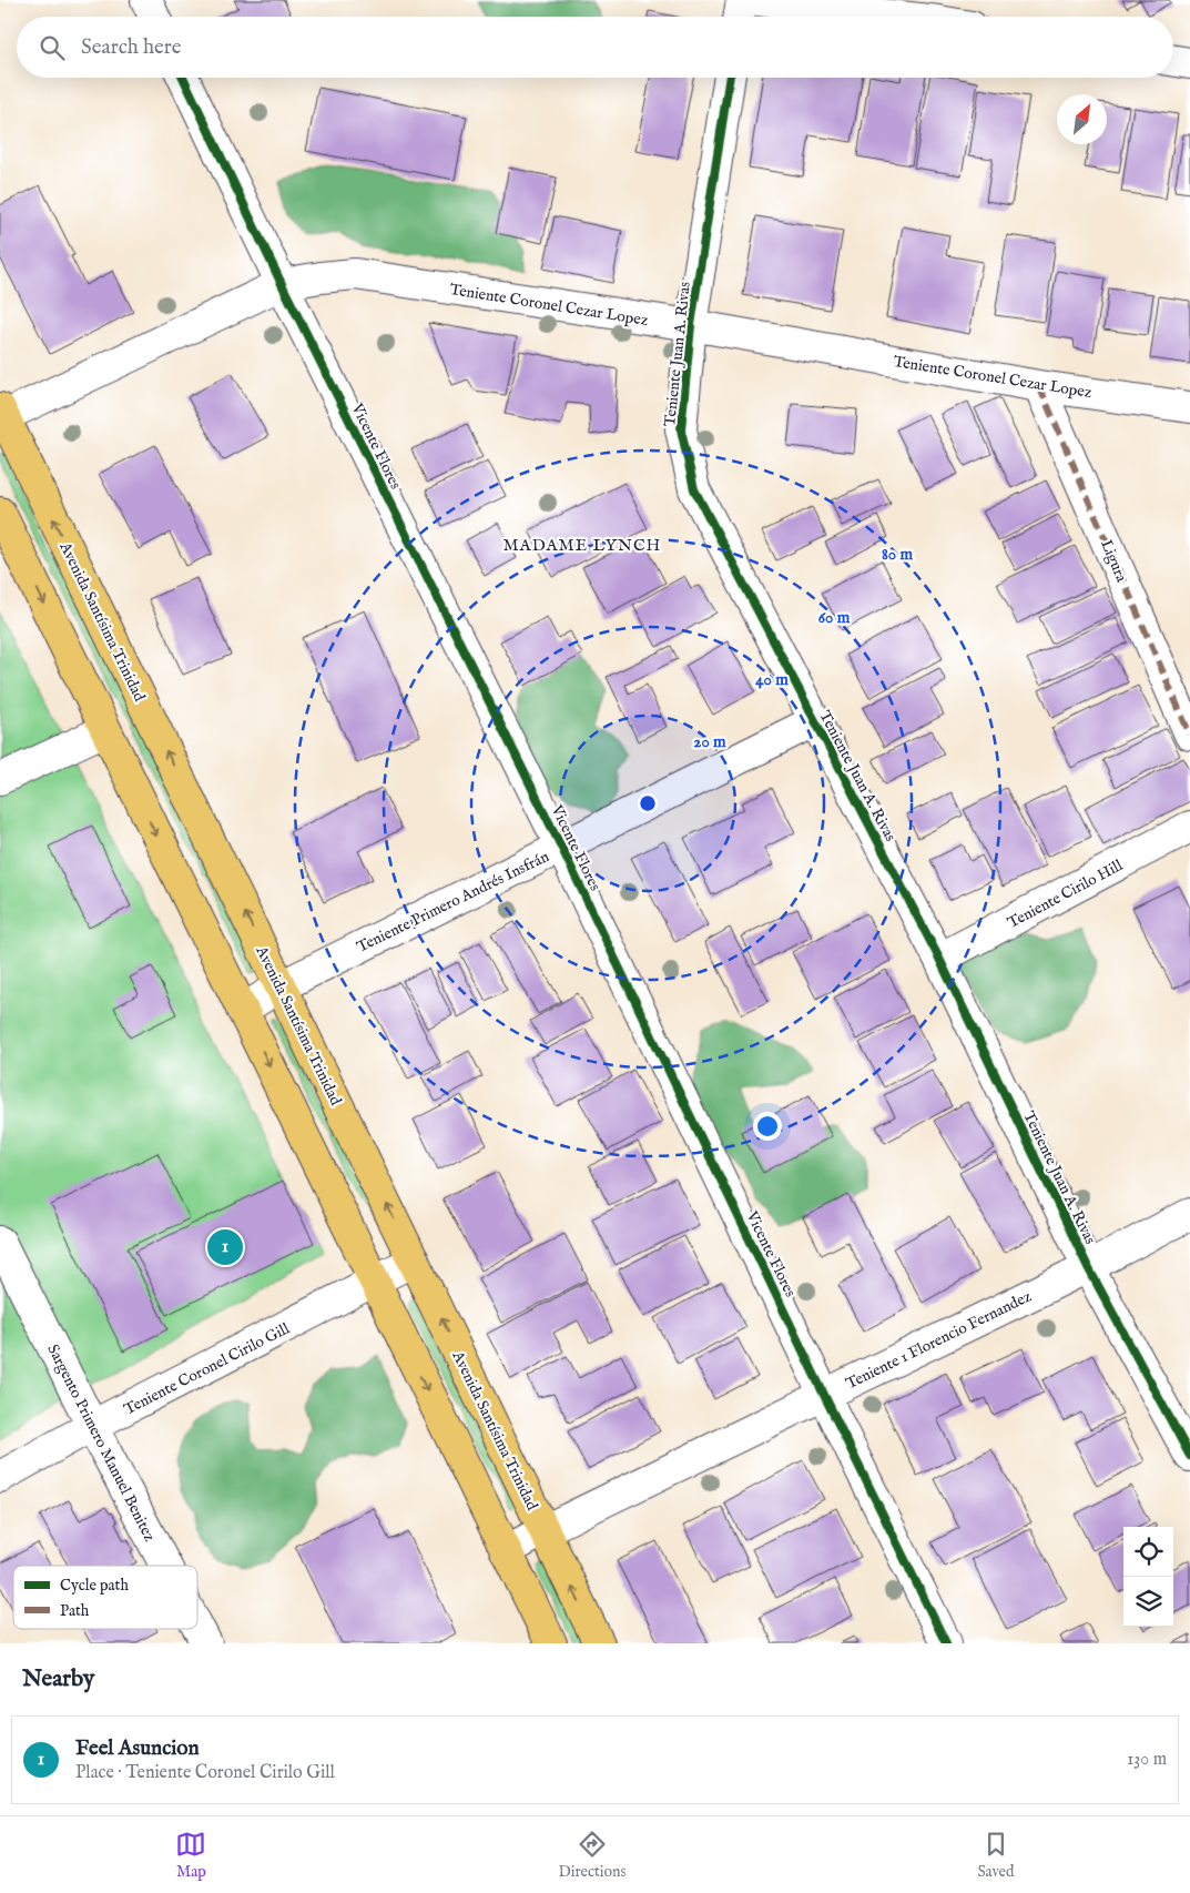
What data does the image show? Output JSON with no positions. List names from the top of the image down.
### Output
{
  "streets": {
    "main road": ["Avenida Santísima Trinidad"],
    "street": [
      "Teniente Coronel Cezar Lopez",
      "Teniente Juan A. Rivas",
      "Vicente Flores",
      "Ligura",
      "Teniente Cirilo Hill",
      "Teniente Primero Andrés Insfrán",
      "Teniente 1 Florencio Fernandez",
      "Teniente Coronel Cirilo Gill",
      "Sargento Primero Manuel Benitez"
    ]
  },
  "crossings": [
    ["Teniente Coronel Cezar Lopez", "Teniente Juan A. Rivas"],
    ["Teniente Coronel Cezar Lopez", "Vicente Flores"],
    ["Teniente Coronel Cezar Lopez", "Ligura"],
    ["Teniente Coronel Cezar Lopez", "Avenida Santísima Trinidad"],
    ["Teniente Juan A. Rivas", "Teniente Cirilo Hill"],
    ["Teniente Juan A. Rivas", "Teniente Primero Andrés Insfrán"],
    ["Teniente Juan A. Rivas", "Teniente 1 Florencio Fernandez"],
    ["Vicente Flores", "Teniente Primero Andrés Insfrán"],
    ["Vicente Flores", "Teniente 1 Florencio Fernandez"],
    ["Avenida Santísima Trinidad", "Teniente Primero Andrés Insfrán"],
    ["Avenida Santísima Trinidad", "Teniente 1 Florencio Fernandez"],
    ["Avenida Santísima Trinidad", "Teniente Coronel Cirilo Gill"],
    ["Teniente Coronel Cirilo Gill", "Sargento Primero Manuel Benitez"]
  ],
  "districts": ["MADAME LYNCH"],
  "legend": ["Cycle path", "Path"],
  "north": "top right",
  "page": {
    "search": "Search here",
    "pins": "1",
    "heading": "Nearby",
    "list": [
      {
        "mark": "1",
        "name": "Feel Asuncion",
        "note": "Place · Teniente Coronel Cirilo Gill",
        "value": "130 m"
      }
    ],
    "nav": ["Map", "Directions", "Saved"]
  },
  "rings": [
    "80 m",
    "60 m",
    "40 m",
    "20 m"
  ]
}
